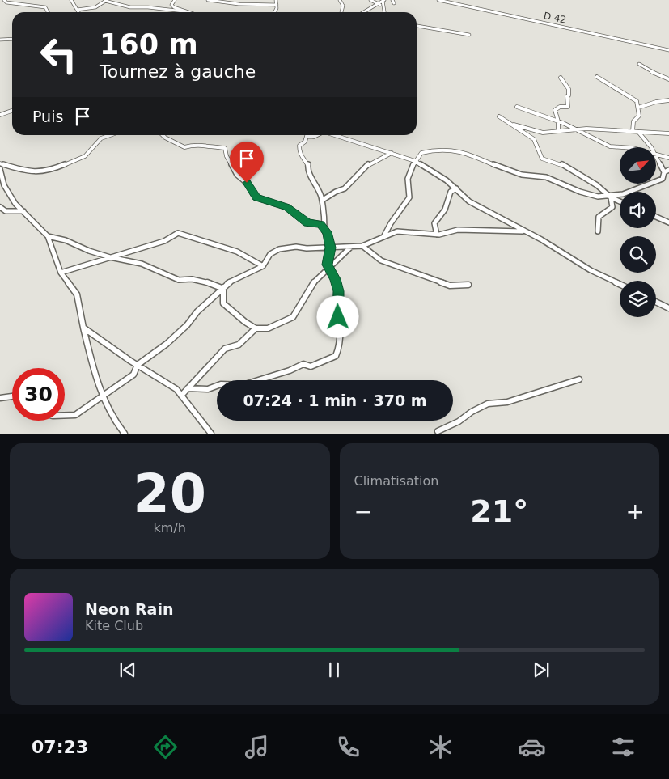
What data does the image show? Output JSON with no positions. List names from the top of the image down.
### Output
{
  "streets": {
    "street": ["D 42"]
  },
  "north": "top right",
  "page": {
    "turn": ["160 m", "Tournez à gauche"],
    "then": "Puis",
    "limit": "30",
    "trip": "07:24 · 1 min · 370 m",
    "tile": [
      ["20", "km/h"],
      "Climatisation"
    ],
    "heat": ["−", "21°", "+"],
    "song": ["Neon Rain", "Kite Club"],
    "tabs": "07:23"
  }
}
